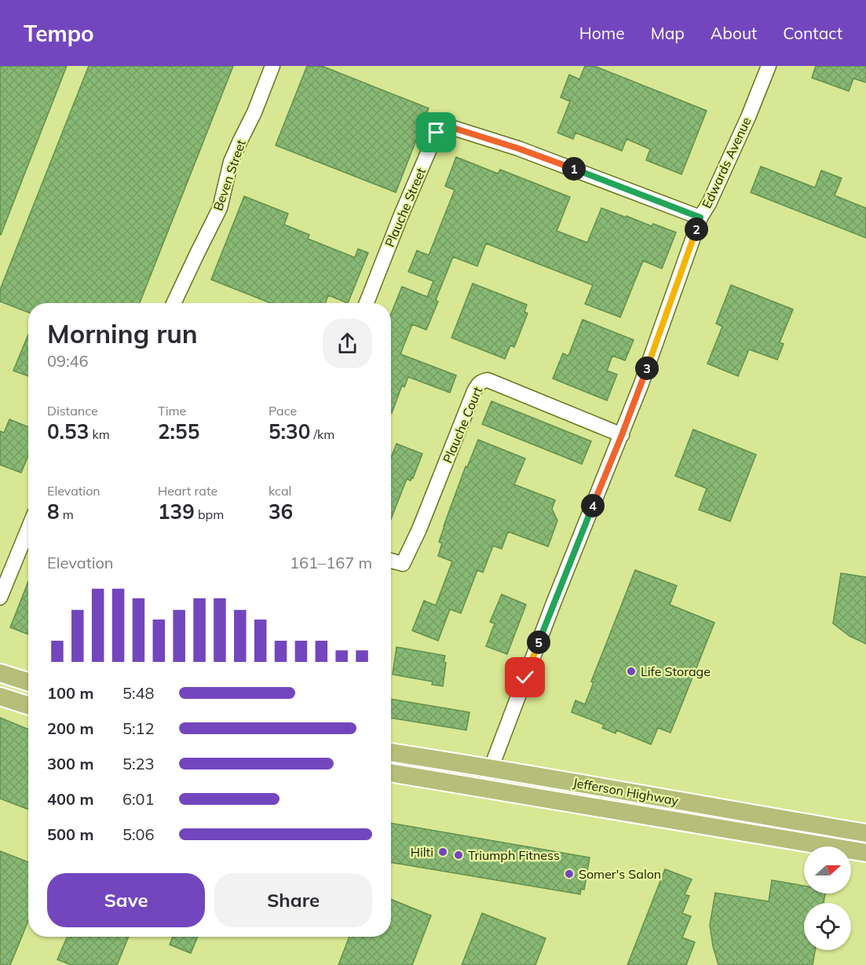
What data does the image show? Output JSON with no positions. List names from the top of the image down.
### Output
{
  "streets": {
    "main road": ["Jefferson Highway"],
    "street": [
      "Edwards Avenue",
      "Beven Street",
      "Plauche Street",
      "Plauche Court"
    ]
  },
  "crossings": [
    ["Edwards Avenue", "Plauche Street"],
    ["Edwards Avenue", "Plauche Court"],
    ["Edwards Avenue", "Jefferson Highway"]
  ],
  "places": [
    "Life Storage",
    "Hilti",
    "Triumph Fitness",
    "Somer's Salon"
  ],
  "north": "right",
  "page": {
    "header": "Tempo",
    "nav": [
      "Home",
      "Map",
      "About",
      "Contact"
    ],
    "pins": [
      "1",
      "2",
      "3",
      "4",
      "5"
    ],
    "heading": ["Morning run", "09:46"],
    "stats": [
      ["Distance", "0.53 km"],
      ["Time", "2:55"],
      ["Pace", "5:30 /km"],
      ["Elevation", "8 m"],
      ["Heart rate", "139 bpm"],
      ["kcal", "36"]
    ],
    "chart": ["Elevation", "161–167 m"],
    "list": [
      {
        "name": "100 m",
        "note": "5:48"
      },
      {
        "name": "200 m",
        "note": "5:12"
      },
      {
        "name": "300 m",
        "note": "5:23"
      },
      {
        "name": "400 m",
        "note": "6:01"
      },
      {
        "name": "500 m",
        "note": "5:06"
      }
    ],
    "buttons": ["Save", "Share"]
  }
}
